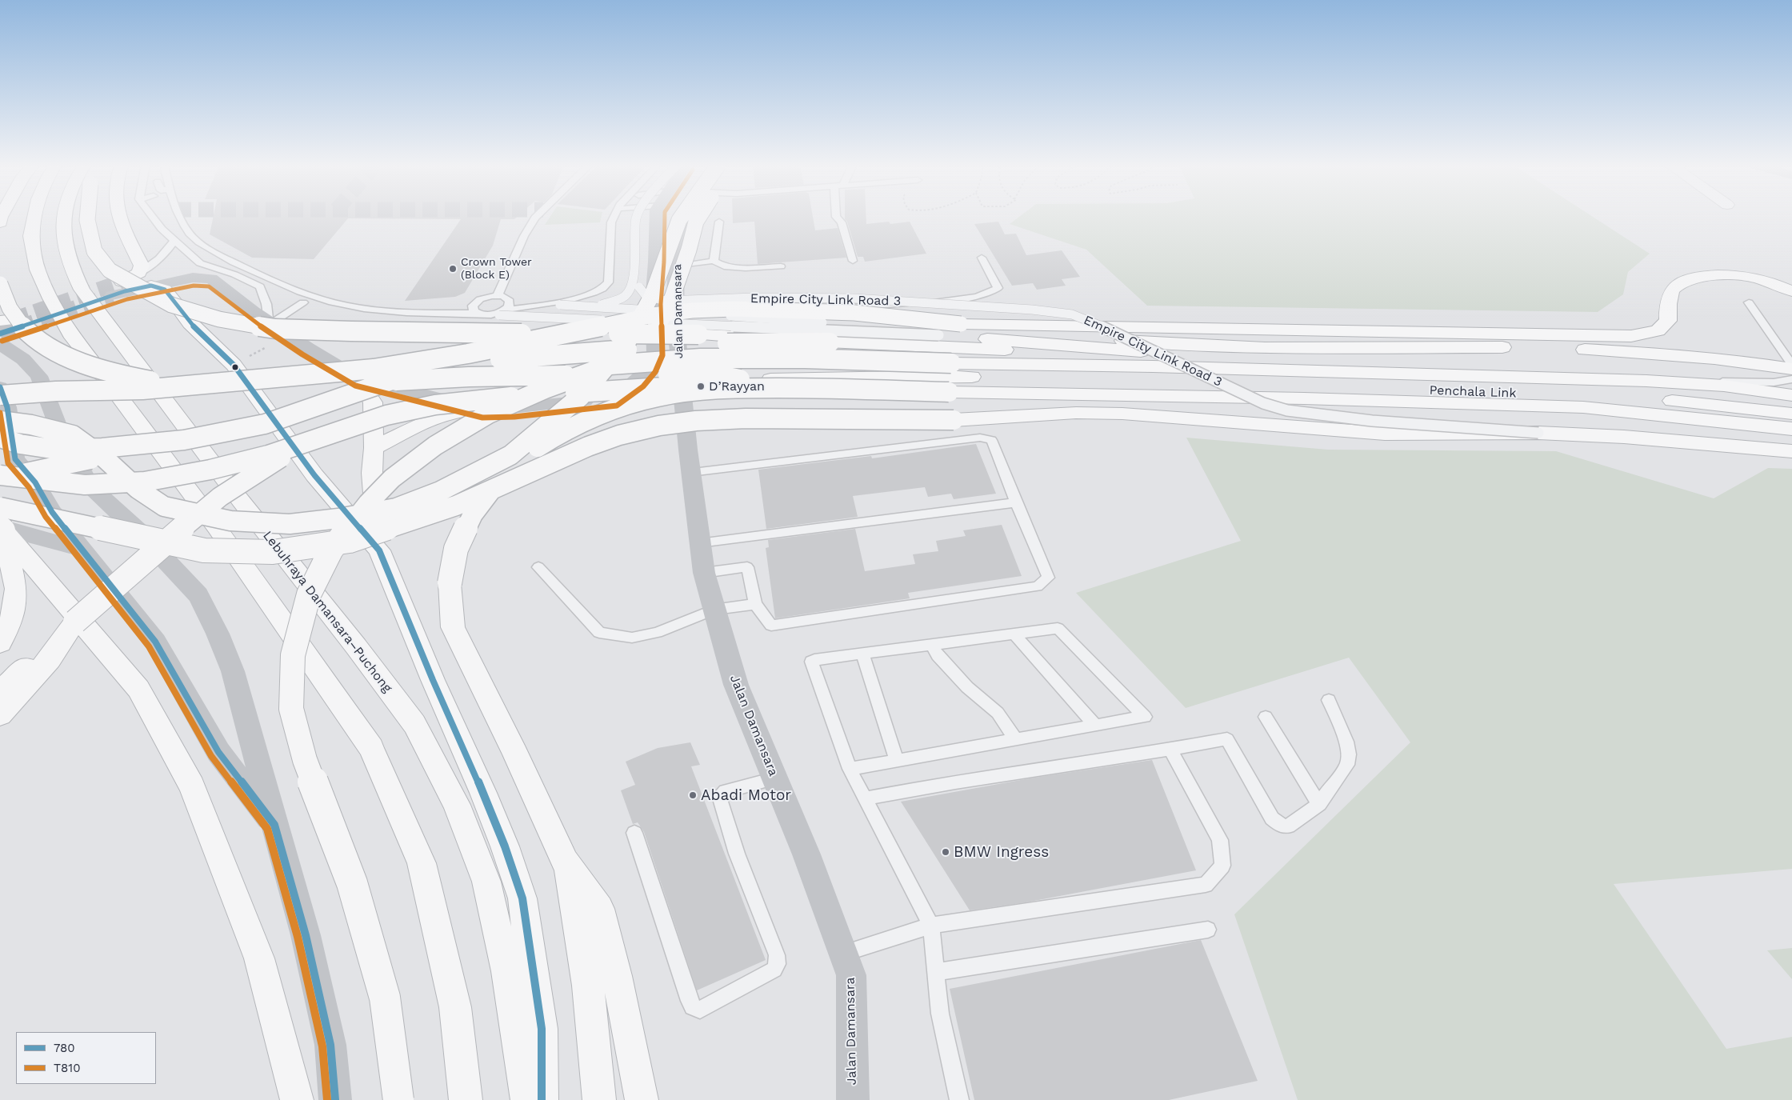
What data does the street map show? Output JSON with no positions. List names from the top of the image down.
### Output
{
  "streets": {
    "highway": ["Penchala Link", "Lebuhraya Damansara–Puchong"],
    "street": ["Jalan Damansara"],
    "lane": ["Empire City Link Road 3"]
  },
  "places": [
    "Crown Tower (Block E)",
    "D’Rayyan",
    "Abadi Motor",
    "BMW Ingress"
  ],
  "lines": ["transit line T810", "transit line 780"],
  "legend": ["780", "T810"]
}
